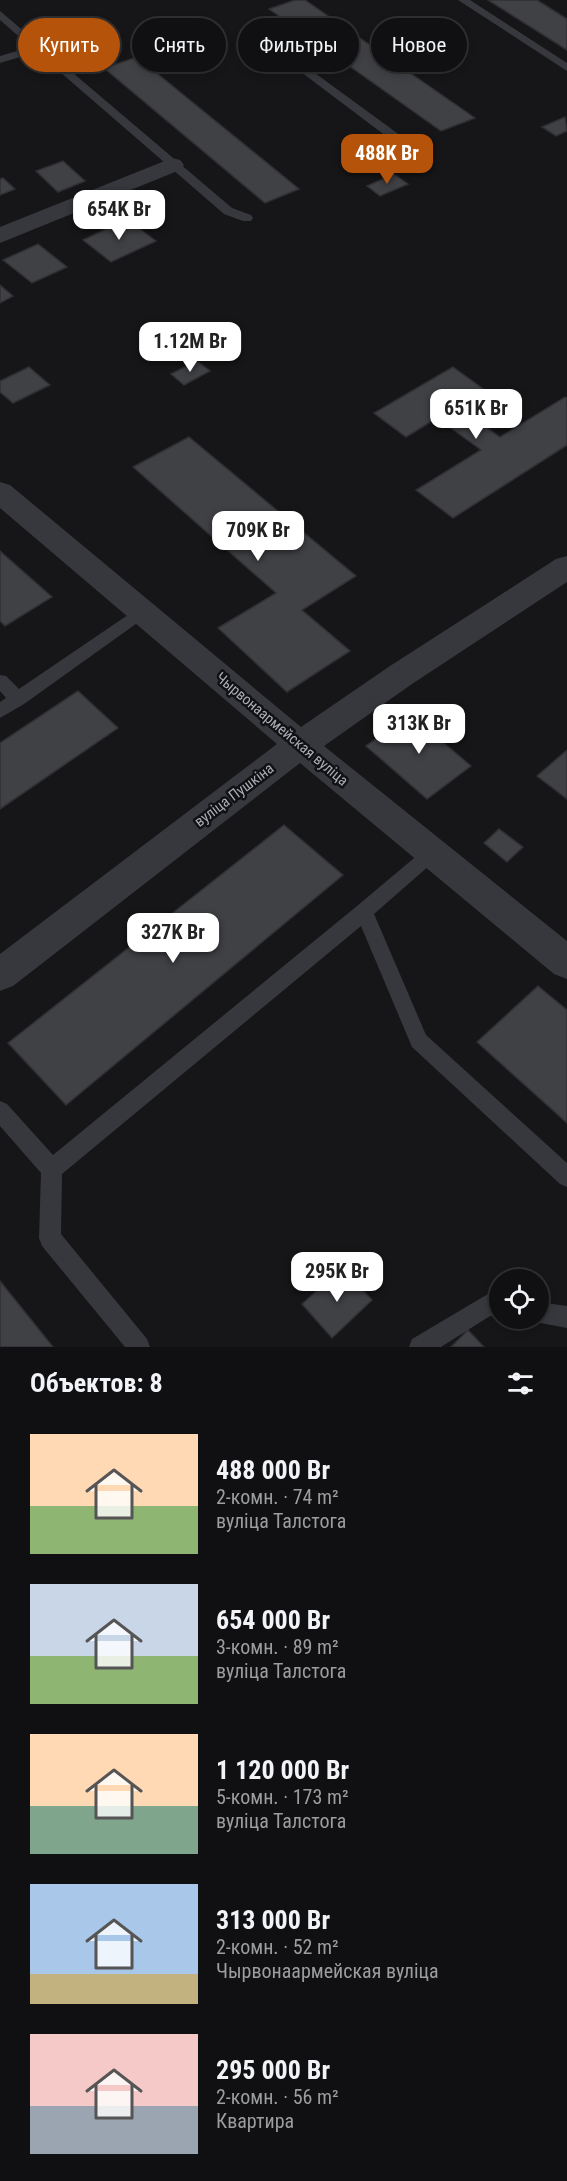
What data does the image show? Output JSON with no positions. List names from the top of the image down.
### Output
{
  "streets": {
    "street": ["Чырвонаармейская вуліца", "вуліца Пушкіна"]
  },
  "crossings": [
    ["Чырвонаармейская вуліца", "вуліца Пушкіна"]
  ],
  "page": {
    "chip": [
      "Купить",
      "Снять",
      "Фильтры",
      "Новое"
    ],
    "price": [
      "488K Br",
      "654K Br",
      "1.12M Br",
      "651K Br",
      "709K Br",
      "313K Br",
      "327K Br",
      "295K Br"
    ],
    "heading": "Объектов: 8",
    "list": [
      {
        "name": "488 000 Br",
        "note": "2-комн. · 74 m² · вуліца Талстога"
      },
      {
        "name": "654 000 Br",
        "note": "3-комн. · 89 m² · вуліца Талстога"
      },
      {
        "name": "1 120 000 Br",
        "note": "5-комн. · 173 m² · вуліца Талстога"
      },
      {
        "name": "313 000 Br",
        "note": "2-комн. · 52 m² · Чырвонаармейская вуліца"
      },
      {
        "name": "295 000 Br",
        "note": "2-комн. · 56 m² · Квартира"
      }
    ]
  }
}
